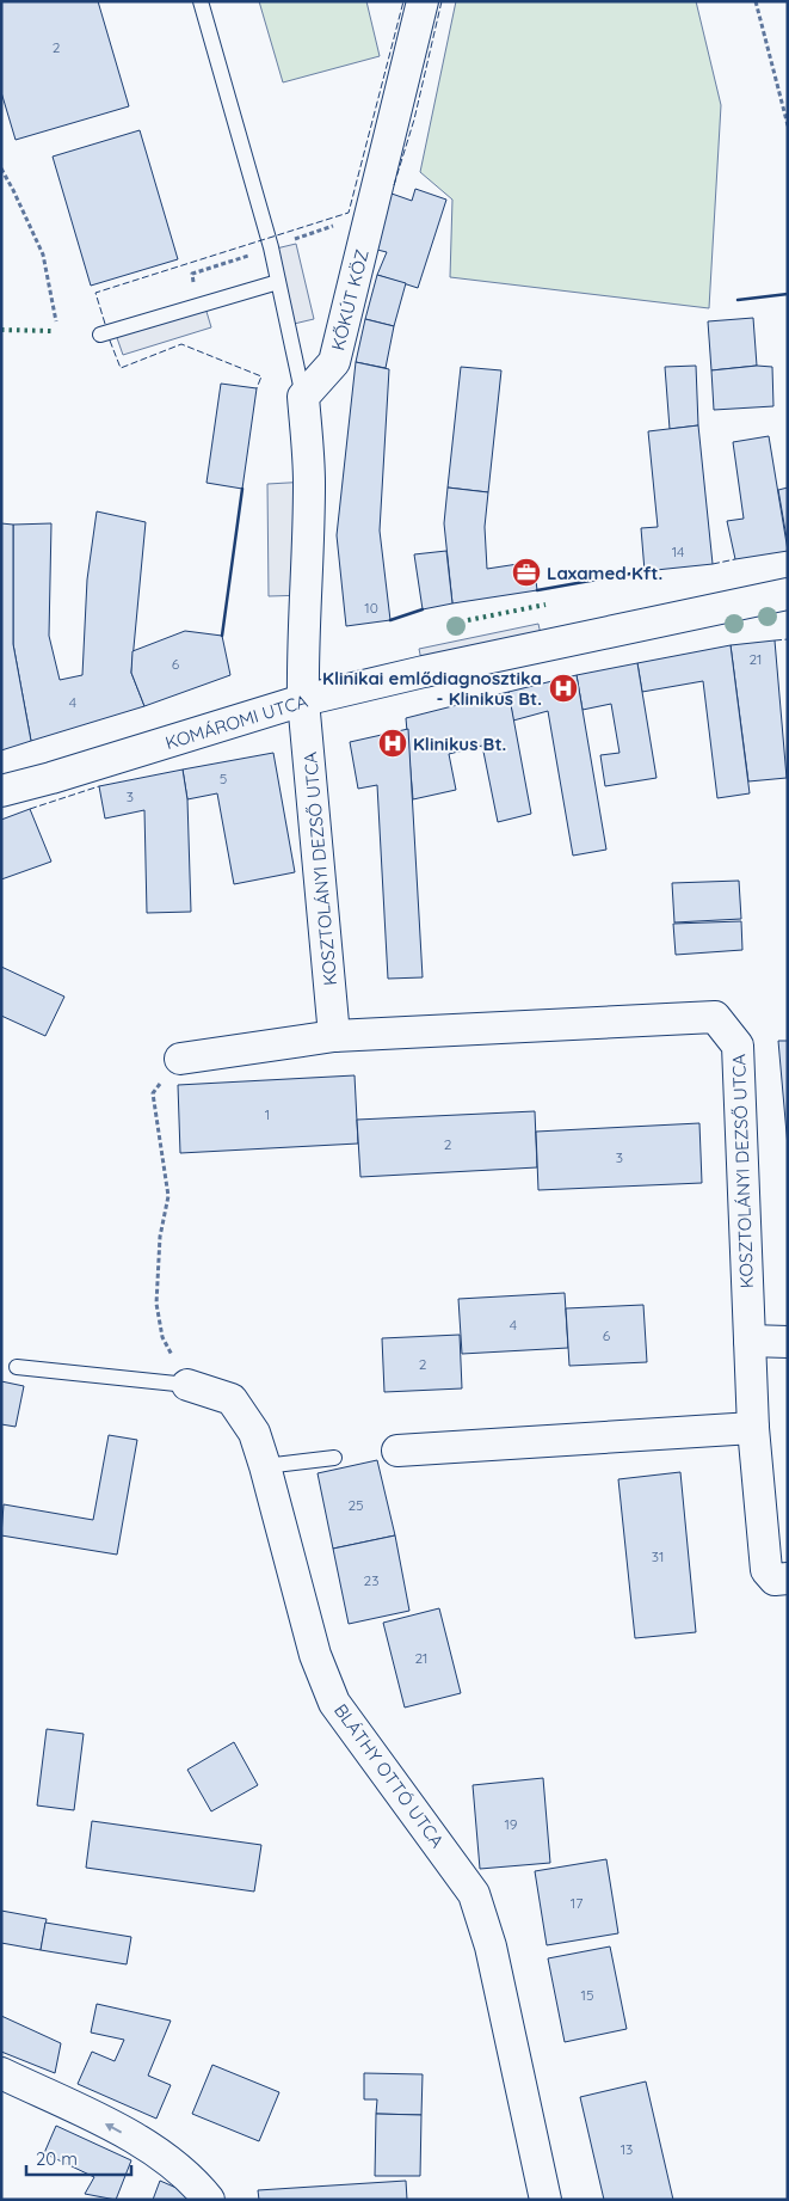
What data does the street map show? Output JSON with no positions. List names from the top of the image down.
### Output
{
  "streets": {
    "street": [
      "KŐKÚT KÖZ",
      "KOMÁROMI UTCA",
      "KOSZTOLÁNYI DEZSŐ UTCA",
      "BLÁTHY OTTÓ UTCA"
    ]
  },
  "crossings": [
    ["KOMÁROMI UTCA", "KOSZTOLÁNYI DEZSŐ UTCA"]
  ],
  "places": {
    "office": ["Laxamed Kft."],
    "hospital": ["Klinikai emlődiagnosztika - Klinikus Bt.", "Klinikus Bt."]
  },
  "house_numbers": [
    "2",
    "14",
    "10",
    "21",
    "6",
    "4",
    "5",
    "3",
    "1",
    "2",
    "3",
    "4",
    "6",
    "2",
    "25",
    "31",
    "23",
    "21",
    "19",
    "17",
    "15",
    "13"
  ],
  "scale_bar": "20 m"
}
